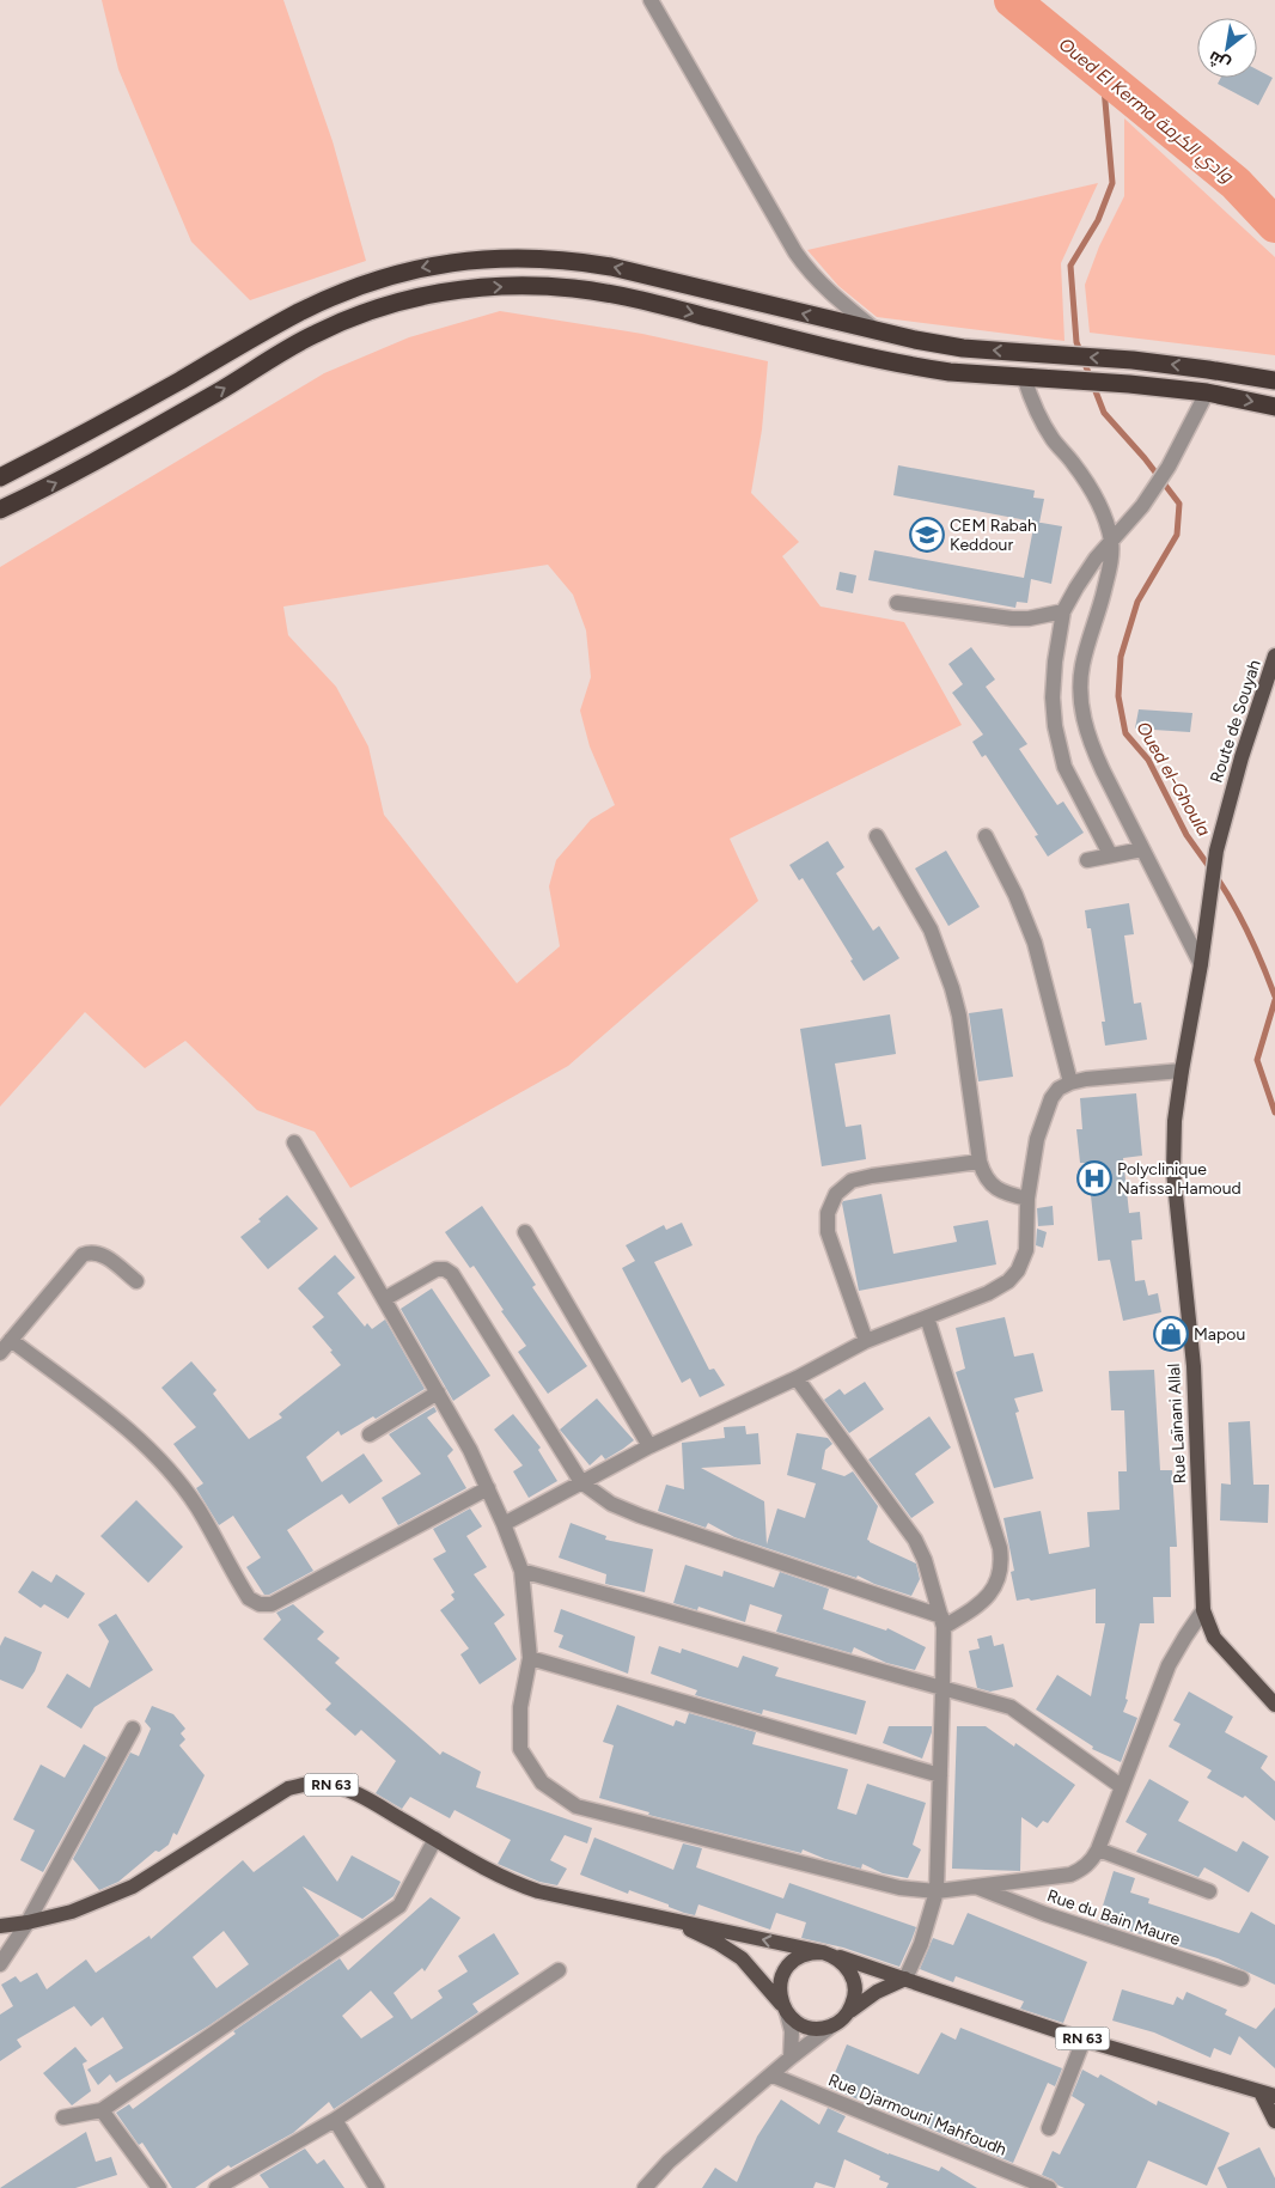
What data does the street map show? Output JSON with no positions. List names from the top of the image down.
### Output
{
  "streets": {
    "main road": ["Route de Souyah", "Rue Laïnani Allal", "RN 63"],
    "street": ["Rue du Bain Maure", "Rue Djarmouni Mahfoudh"]
  },
  "crossings": [
    ["Route de Souyah", "Rue Laïnani Allal"]
  ],
  "water": ["Oued El Kerma وادي الكرمة", "Oued el-Ghoula"],
  "places": {
    "school or university": ["CEM Rabah Keddour"],
    "hospital": ["Polyclinique Nafissa Hamoud"],
    "shop": ["Mapou"]
  },
  "north": "bottom left"
}
